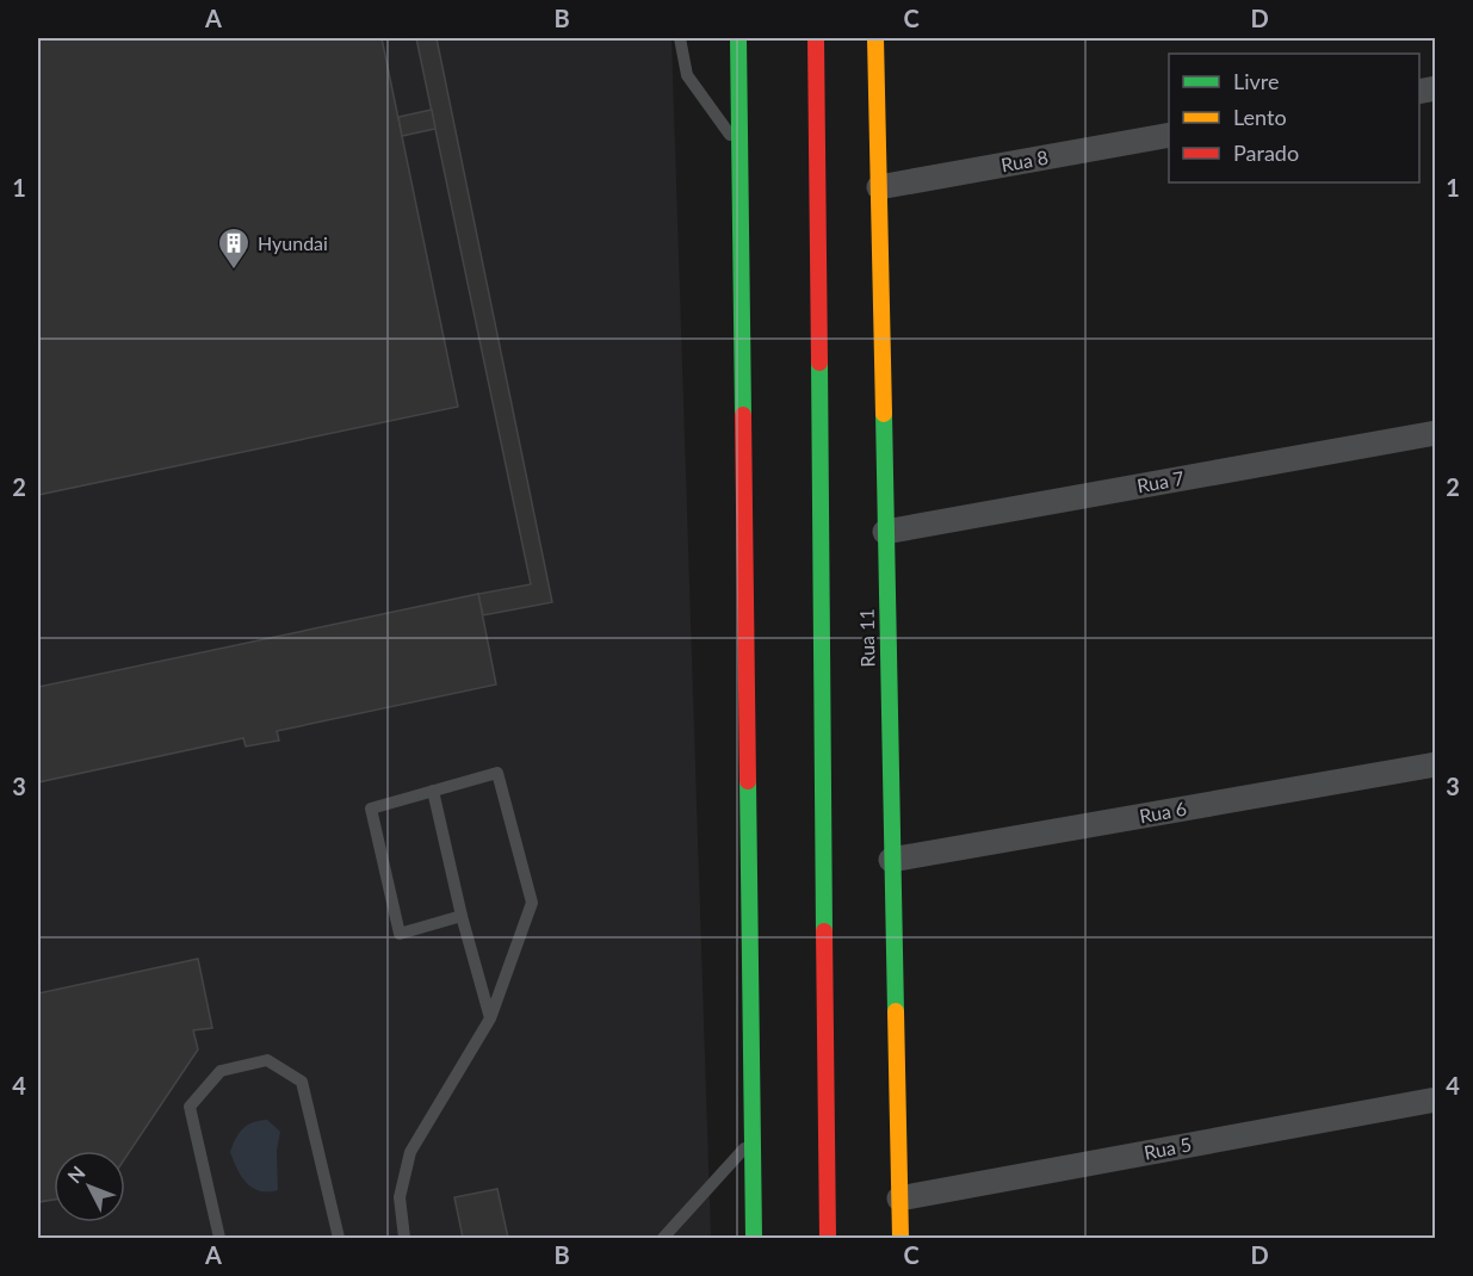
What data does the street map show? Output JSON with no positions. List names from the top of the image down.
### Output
{
  "streets": {
    "main road": ["Rua 11"],
    "street": [
      "Rua 8",
      "Rua 7",
      "Rua 6",
      "Rua 5"
    ]
  },
  "crossings": [
    ["Rua 8", "Rua 11"],
    ["Rua 7", "Rua 11"],
    ["Rua 11", "Rua 6"],
    ["Rua 11", "Rua 5"]
  ],
  "places": {
    "building": ["Hyundai"]
  },
  "legend": ["Livre", "Lento", "Parado"],
  "north": "top left",
  "grid": {
    "columns": [
      "A",
      "B",
      "C",
      "D"
    ],
    "rows": [
      "1",
      "2",
      "3",
      "4"
    ]
  }
}
